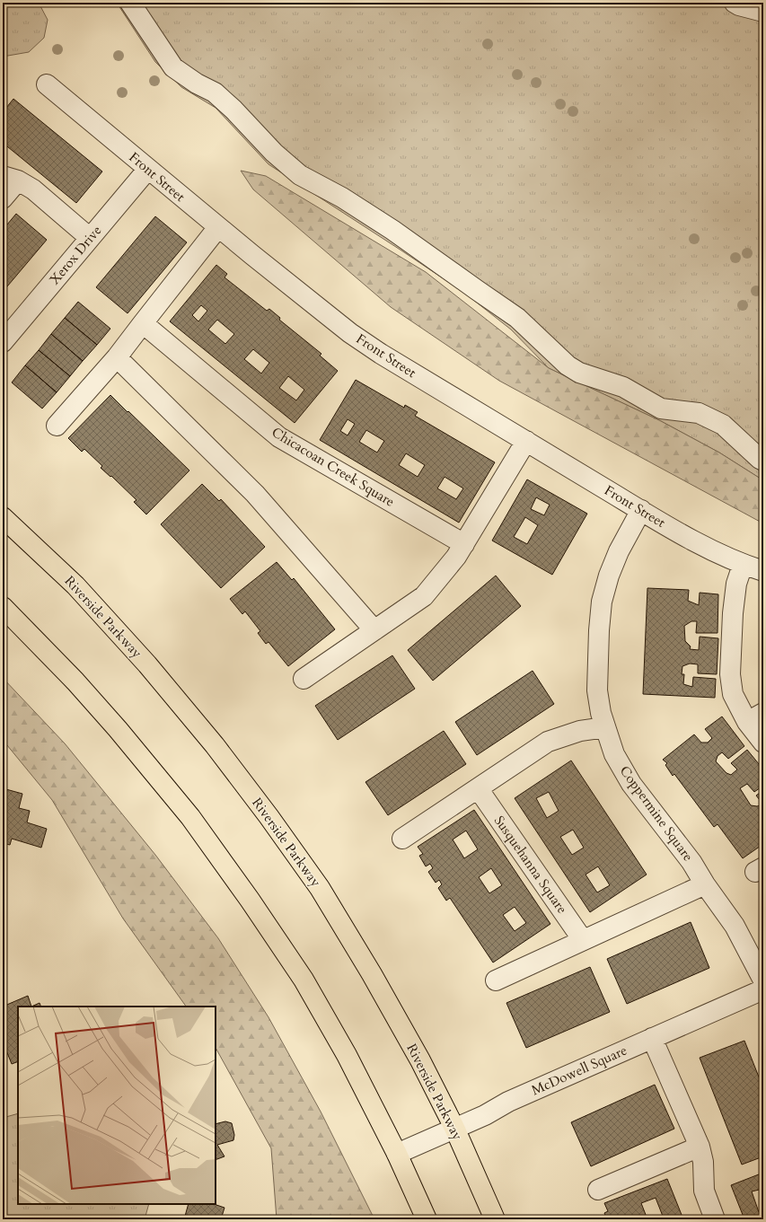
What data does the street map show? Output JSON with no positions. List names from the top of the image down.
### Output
{
  "streets": {
    "main road": ["Riverside Parkway"],
    "street": [
      "Front Street",
      "Xerox Drive",
      "Chicacoan Creek Square",
      "Coppermine Square",
      "Susquehanna Square",
      "McDowell Square"
    ]
  },
  "crossings": [
    ["Front Street", "Xerox Drive"],
    ["Front Street", "Coppermine Square"],
    ["Riverside Parkway", "McDowell Square"]
  ]
}
